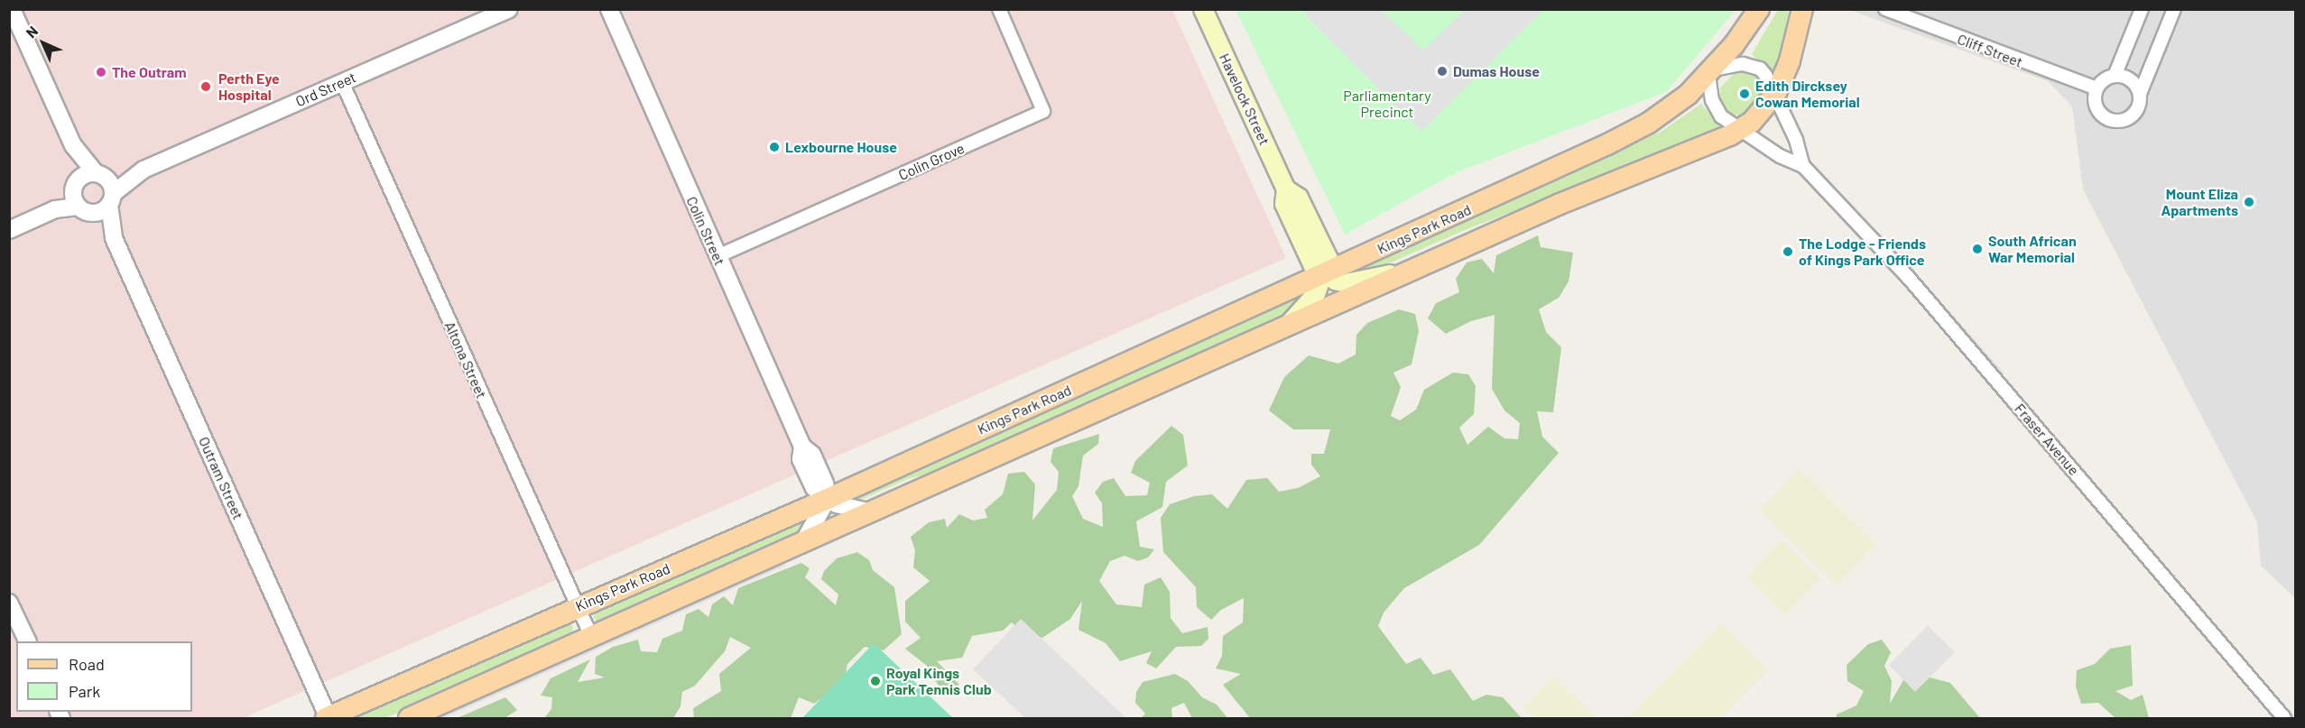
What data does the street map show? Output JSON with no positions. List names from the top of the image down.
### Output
{
  "streets": {
    "main road": ["Havelock Street", "Kings Park Road"],
    "street": [
      "Cliff Street",
      "Ord Street",
      "Colin Grove",
      "Colin Street",
      "Altona Street",
      "Fraser Avenue",
      "Outram Street"
    ]
  },
  "crossings": [
    ["Ord Street", "Altona Street"],
    ["Ord Street", "Outram Street"],
    ["Havelock Street", "Kings Park Road"],
    ["Colin Grove", "Colin Street"],
    ["Kings Park Road", "Colin Street"],
    ["Kings Park Road", "Altona Street"],
    ["Kings Park Road", "Fraser Avenue"],
    ["Kings Park Road", "Outram Street"]
  ],
  "parks": ["Parliamentary Precinct"],
  "places": [
    "Dumas House",
    "The Outram",
    "Perth Eye Hospital",
    "Edith Dircksey Cowan Memorial",
    "Lexbourne House",
    "Mount Eliza Apartments",
    "South African War Memorial",
    "The Lodge - Friends of Kings Park Office",
    "Royal Kings Park Tennis Club"
  ],
  "legend": ["Road", "Park"],
  "north": "top left"
}
